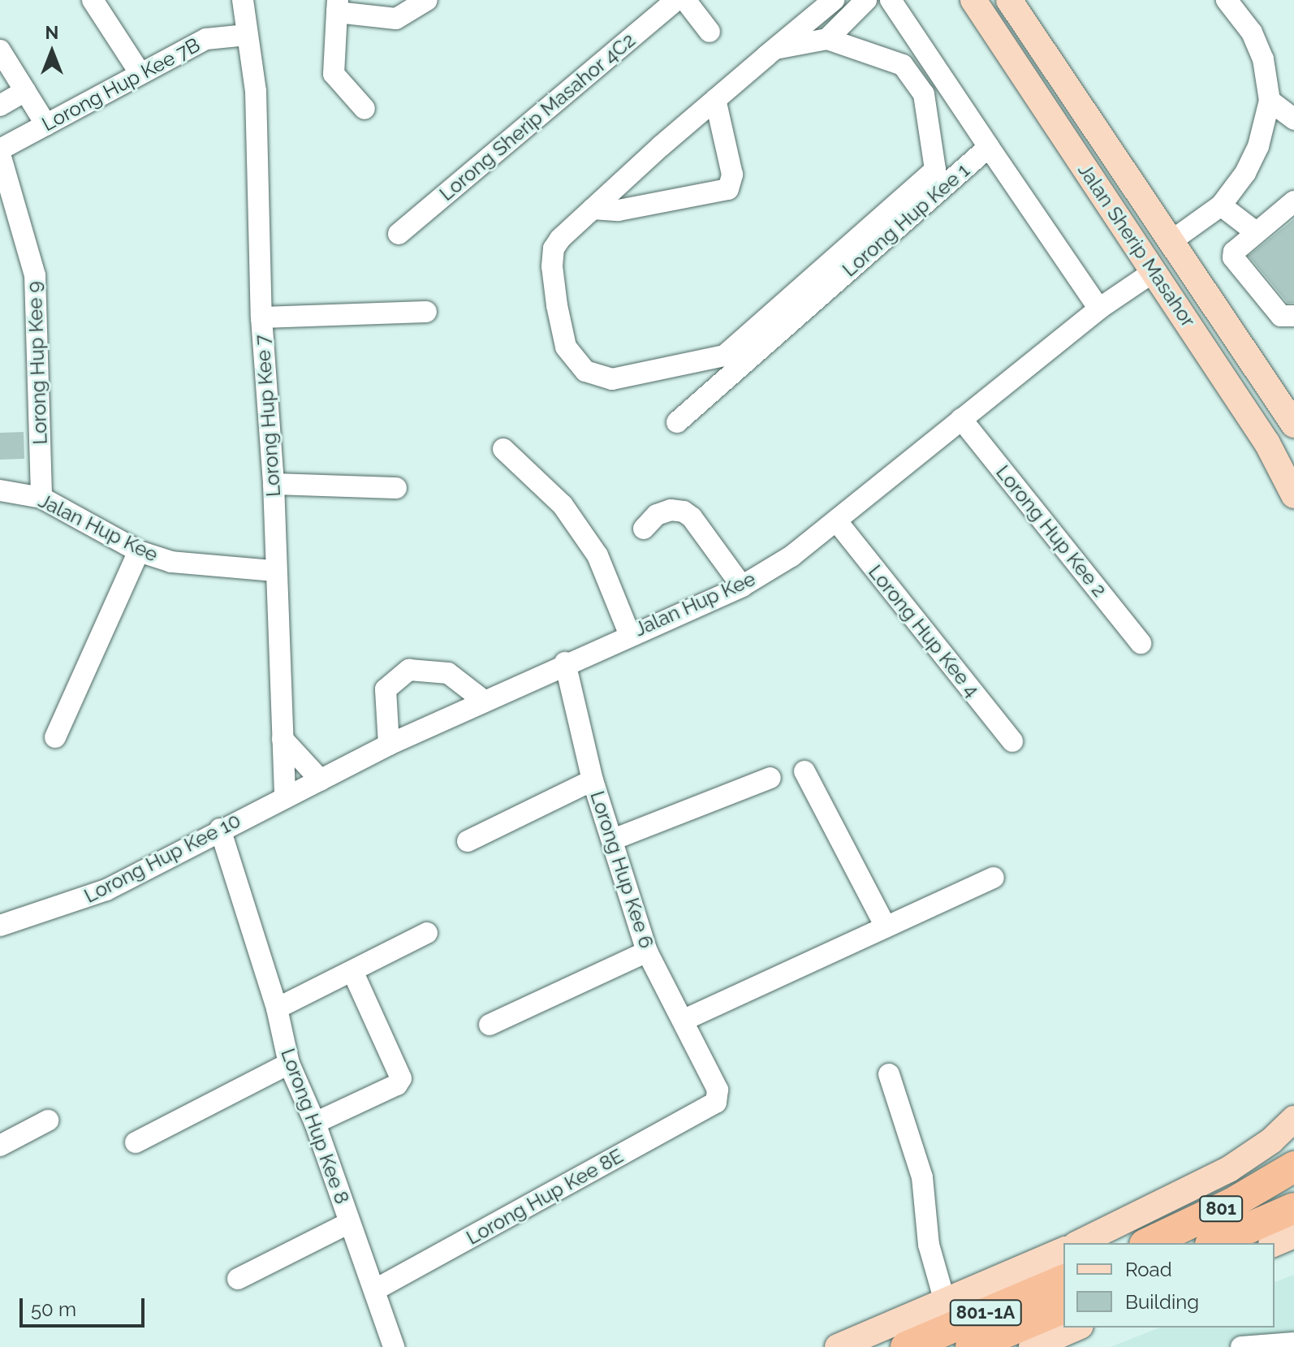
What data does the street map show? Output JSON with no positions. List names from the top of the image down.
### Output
{
  "streets": {
    "highway": ["801", "801-1A"],
    "main road": ["Jalan Sherip Masahor"],
    "street": [
      "Lorong Hup Kee 7B",
      "Lorong Sherip Masahor 4C2",
      "Lorong Hup Kee 1",
      "Lorong Hup Kee 9",
      "Lorong Hup Kee 7",
      "Jalan Hup Kee",
      "Lorong Hup Kee 2",
      "Lorong Hup Kee 4",
      "Lorong Hup Kee 10",
      "Lorong Hup Kee 6",
      "Lorong Hup Kee 8",
      "Lorong Hup Kee 8E"
    ]
  },
  "crossings": [
    ["Lorong Hup Kee 7B", "Lorong Hup Kee 9"],
    ["Lorong Hup Kee 7B", "Lorong Hup Kee 7"],
    ["Lorong Hup Kee 1", "Jalan Hup Kee"],
    ["Jalan Sherip Masahor", "Jalan Hup Kee"],
    ["Lorong Hup Kee 9", "Jalan Hup Kee"],
    ["Lorong Hup Kee 7", "Jalan Hup Kee"],
    ["Lorong Hup Kee 7", "Lorong Hup Kee 10"],
    ["Jalan Hup Kee", "Lorong Hup Kee 2"],
    ["Jalan Hup Kee", "Lorong Hup Kee 4"],
    ["Jalan Hup Kee", "Lorong Hup Kee 10"],
    ["Jalan Hup Kee", "Lorong Hup Kee 6"],
    ["Lorong Hup Kee 10", "Lorong Hup Kee 8"],
    ["Lorong Hup Kee 6", "Lorong Hup Kee 8E"],
    ["Lorong Hup Kee 8", "Lorong Hup Kee 8E"]
  ],
  "legend": ["Road", "Building"],
  "scale_bar": "50 m",
  "north": "top"
}
